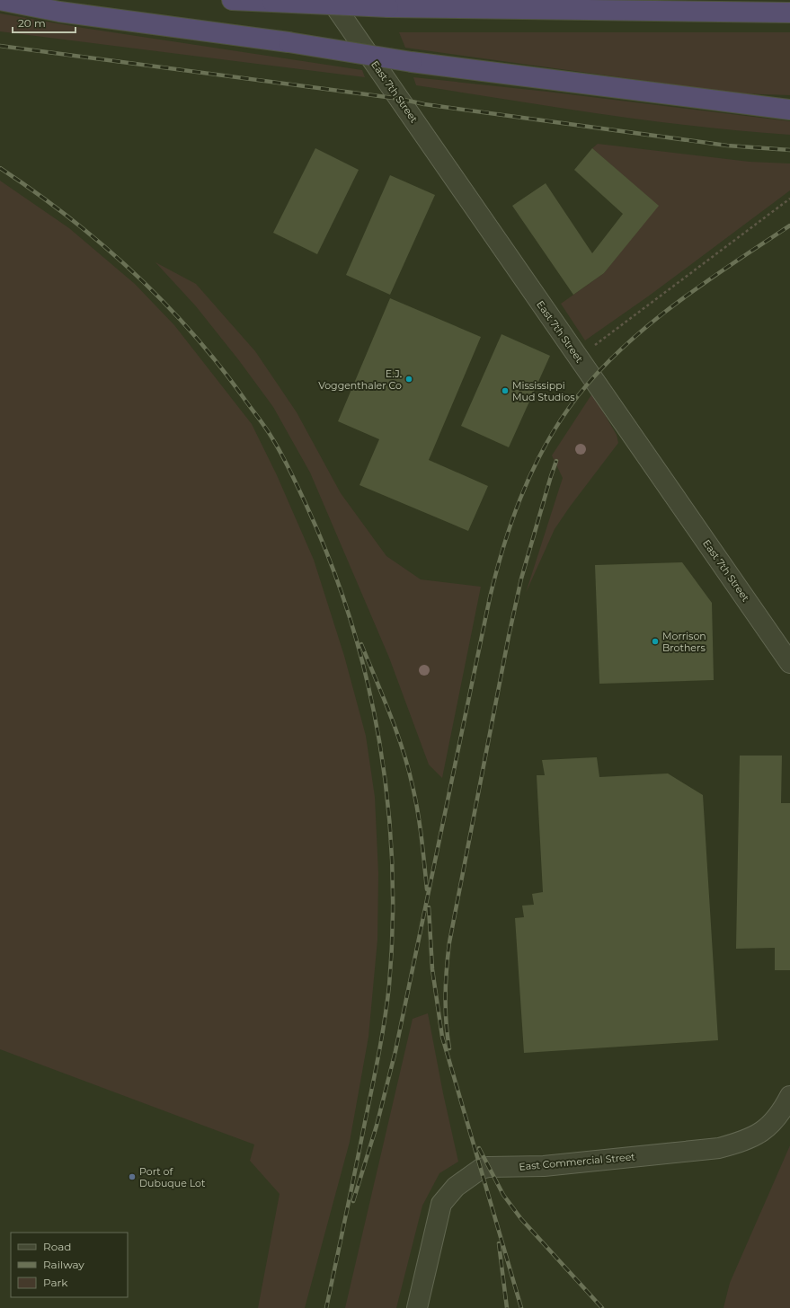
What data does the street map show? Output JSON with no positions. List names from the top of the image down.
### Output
{
  "streets": {
    "street": ["East 7th Street", "East Commercial Street"]
  },
  "places": [
    "E.J. Voggenthaler Co",
    "Mississippi Mud Studios",
    "Morrison Brothers",
    "Port of Dubuque Lot"
  ],
  "legend": ["Road", "Railway", "Park"],
  "scale_bar": "20 m"
}
